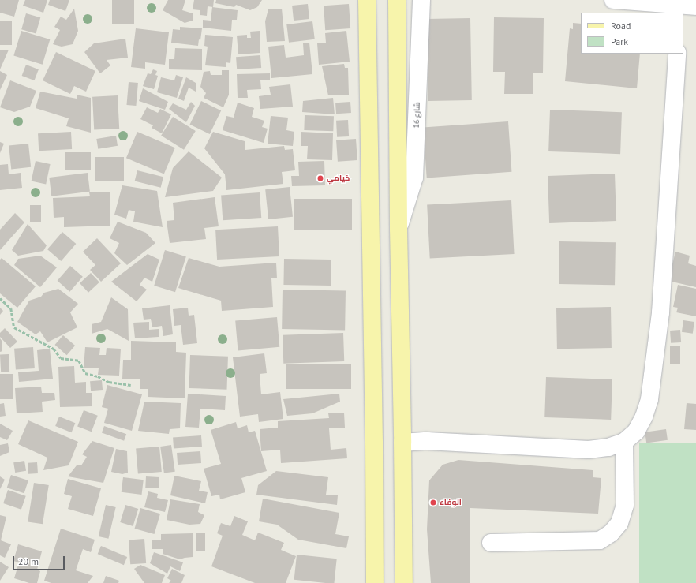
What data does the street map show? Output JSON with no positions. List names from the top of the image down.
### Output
{
  "streets": {
    "street": ["شارع 16"]
  },
  "places": ["خيامي", "الوفاء"],
  "legend": ["Road", "Park"],
  "scale_bar": "20 m"
}
